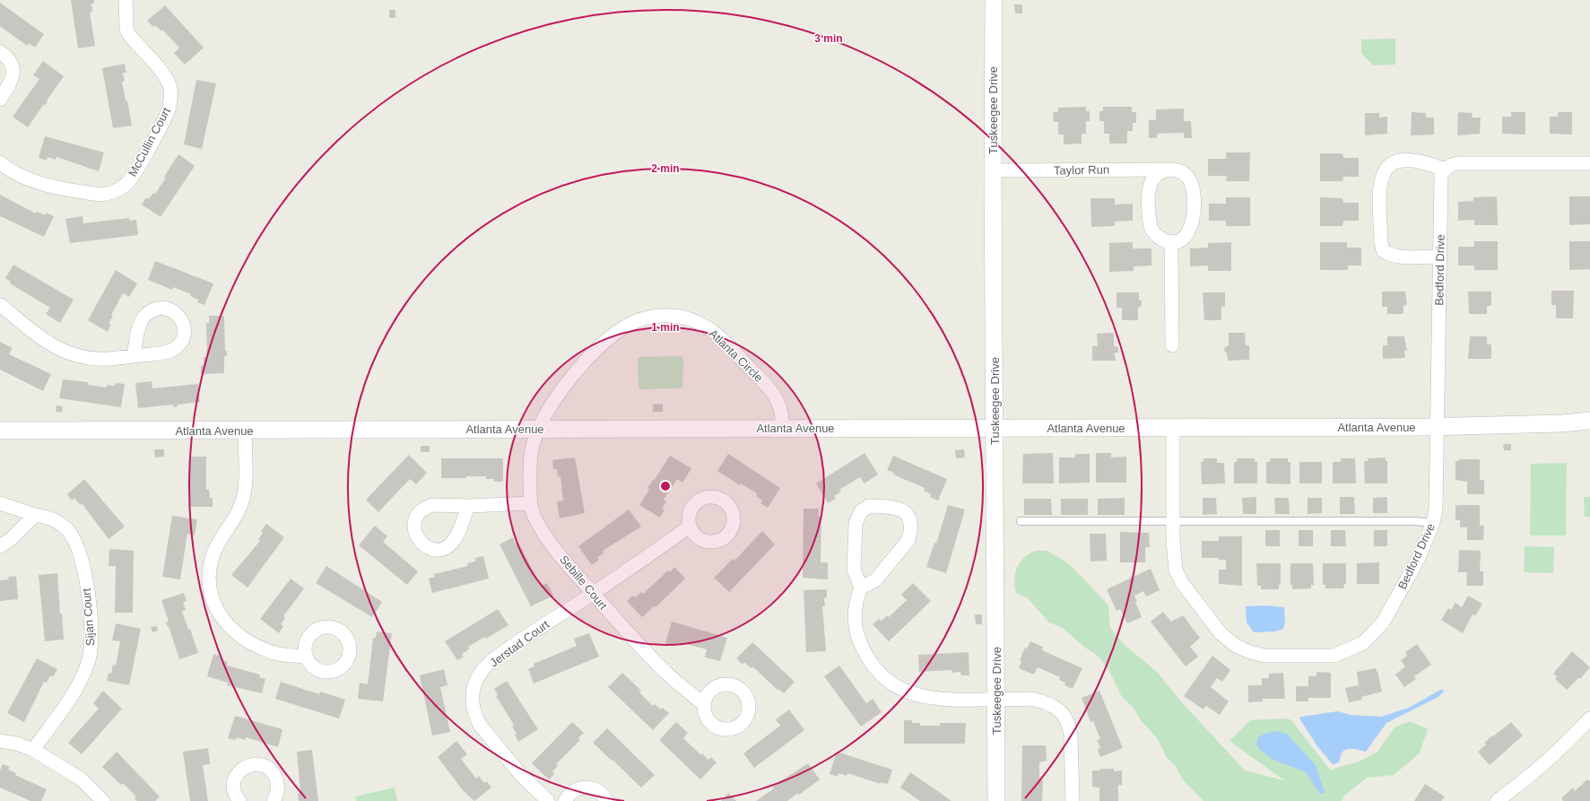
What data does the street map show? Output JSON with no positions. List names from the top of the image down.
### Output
{
  "streets": {
    "street": [
      "Tuskeegee Drive",
      "McCullin Court",
      "Taylor Run",
      "Bedford Drive",
      "Atlanta Circle",
      "Atlanta Avenue",
      "Sebille Court",
      "Sijan Court",
      "Jerstad Court"
    ]
  },
  "crossings": [
    ["Tuskeegee Drive", "Taylor Run"],
    ["Tuskeegee Drive", "Atlanta Avenue"],
    ["Bedford Drive", "Atlanta Avenue"],
    ["Atlanta Circle", "Atlanta Avenue"],
    ["Atlanta Circle", "Sebille Court"],
    ["Atlanta Avenue", "Sebille Court"],
    ["Sebille Court", "Jerstad Court"]
  ],
  "rings": ["3 min", "2 min", "1 min"]
}
